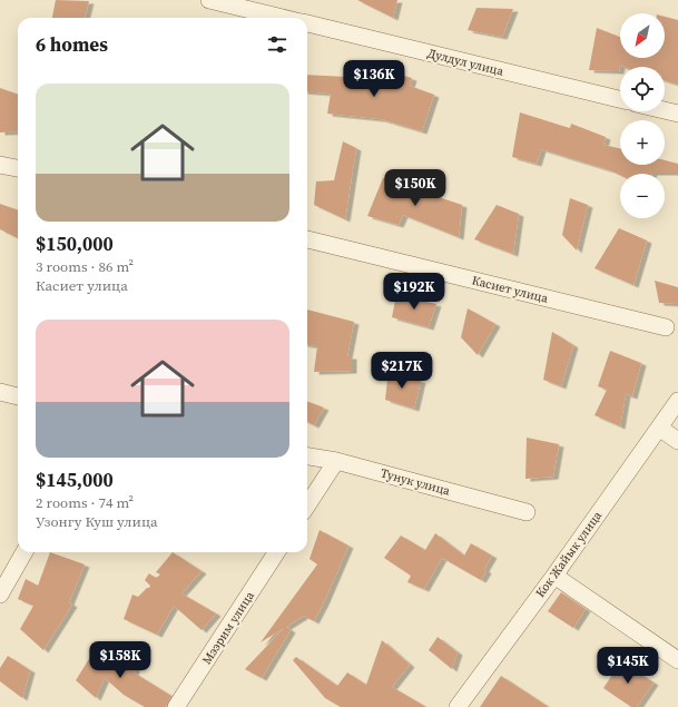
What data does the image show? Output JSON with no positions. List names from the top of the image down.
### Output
{
  "streets": {
    "street": [
      "Дулдул улица",
      "Касиет улица",
      "Тунук улица",
      "Кок Жайык улица",
      "Мээрим улица"
    ]
  },
  "north": "bottom left",
  "page": {
    "map_buttons": ["+", "−"],
    "heading": "6 homes",
    "price": [
      "$136K",
      "$150K",
      "$192K",
      "$217K",
      "$158K",
      "$145K"
    ],
    "list": [
      {
        "name": "$150,000",
        "note": "3 rooms · 86 m² · Касиет улица"
      },
      {
        "name": "$145,000",
        "note": "2 rooms · 74 m² · Узонгу Куш улица"
      }
    ]
  }
}
